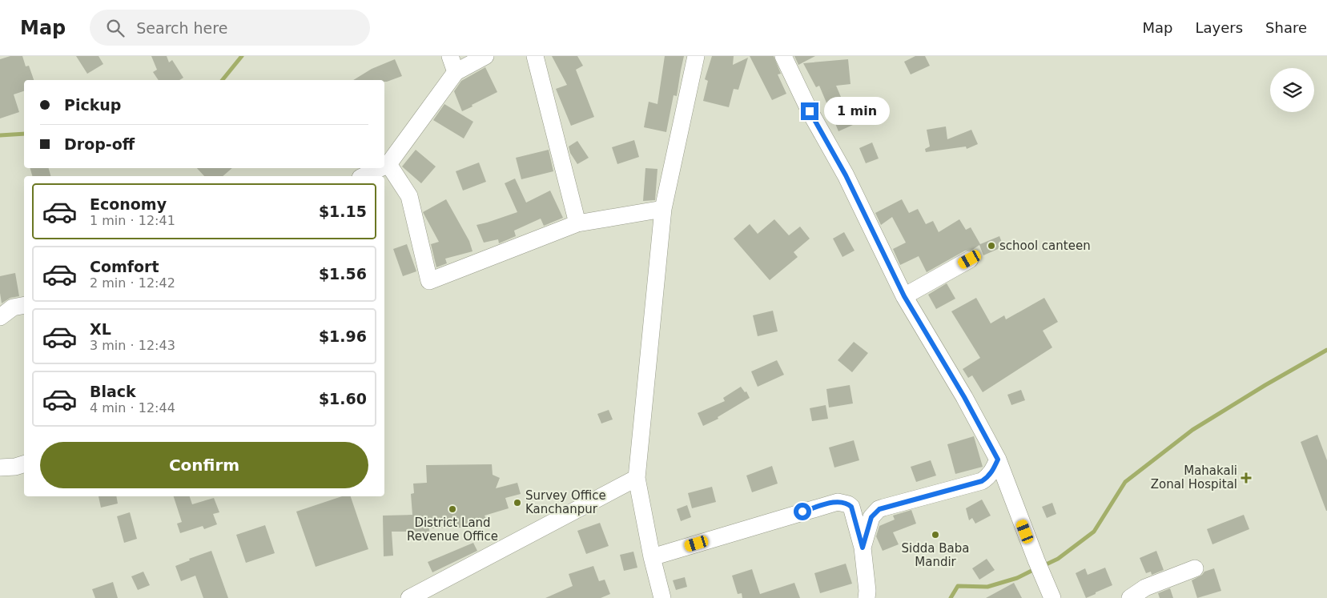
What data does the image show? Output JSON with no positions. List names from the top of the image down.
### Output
{
  "places": {
    "other": [
      "school canteen",
      "Survey Office Kanchanpur",
      "District Land Revenue Office",
      "Sidda Baba Mandir"
    ],
    "health": ["Mahakali Zonal Hospital"]
  },
  "page": {
    "header": "Map",
    "search": "Search here",
    "nav": ["Map", "Layers", "Share"],
    "banner": ["Pickup", "Drop-off"],
    "bubble": "1 min",
    "list": [
      {
        "name": "Economy",
        "note": "1 min · 12:41",
        "value": "$1.15"
      },
      {
        "name": "Comfort",
        "note": "2 min · 12:42",
        "value": "$1.56"
      },
      {
        "name": "XL",
        "note": "3 min · 12:43",
        "value": "$1.96"
      },
      {
        "name": "Black",
        "note": "4 min · 12:44",
        "value": "$1.60"
      }
    ],
    "buttons": "Confirm"
  }
}
